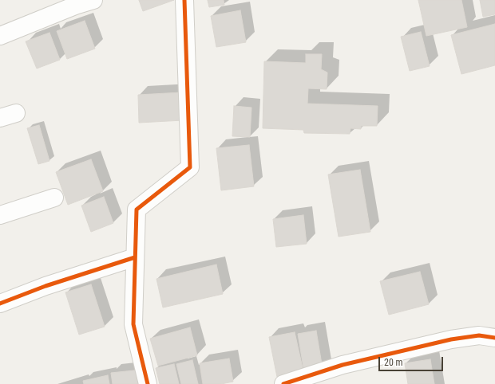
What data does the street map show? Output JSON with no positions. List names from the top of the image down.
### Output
{
  "scale_bar": "20 m"
}
